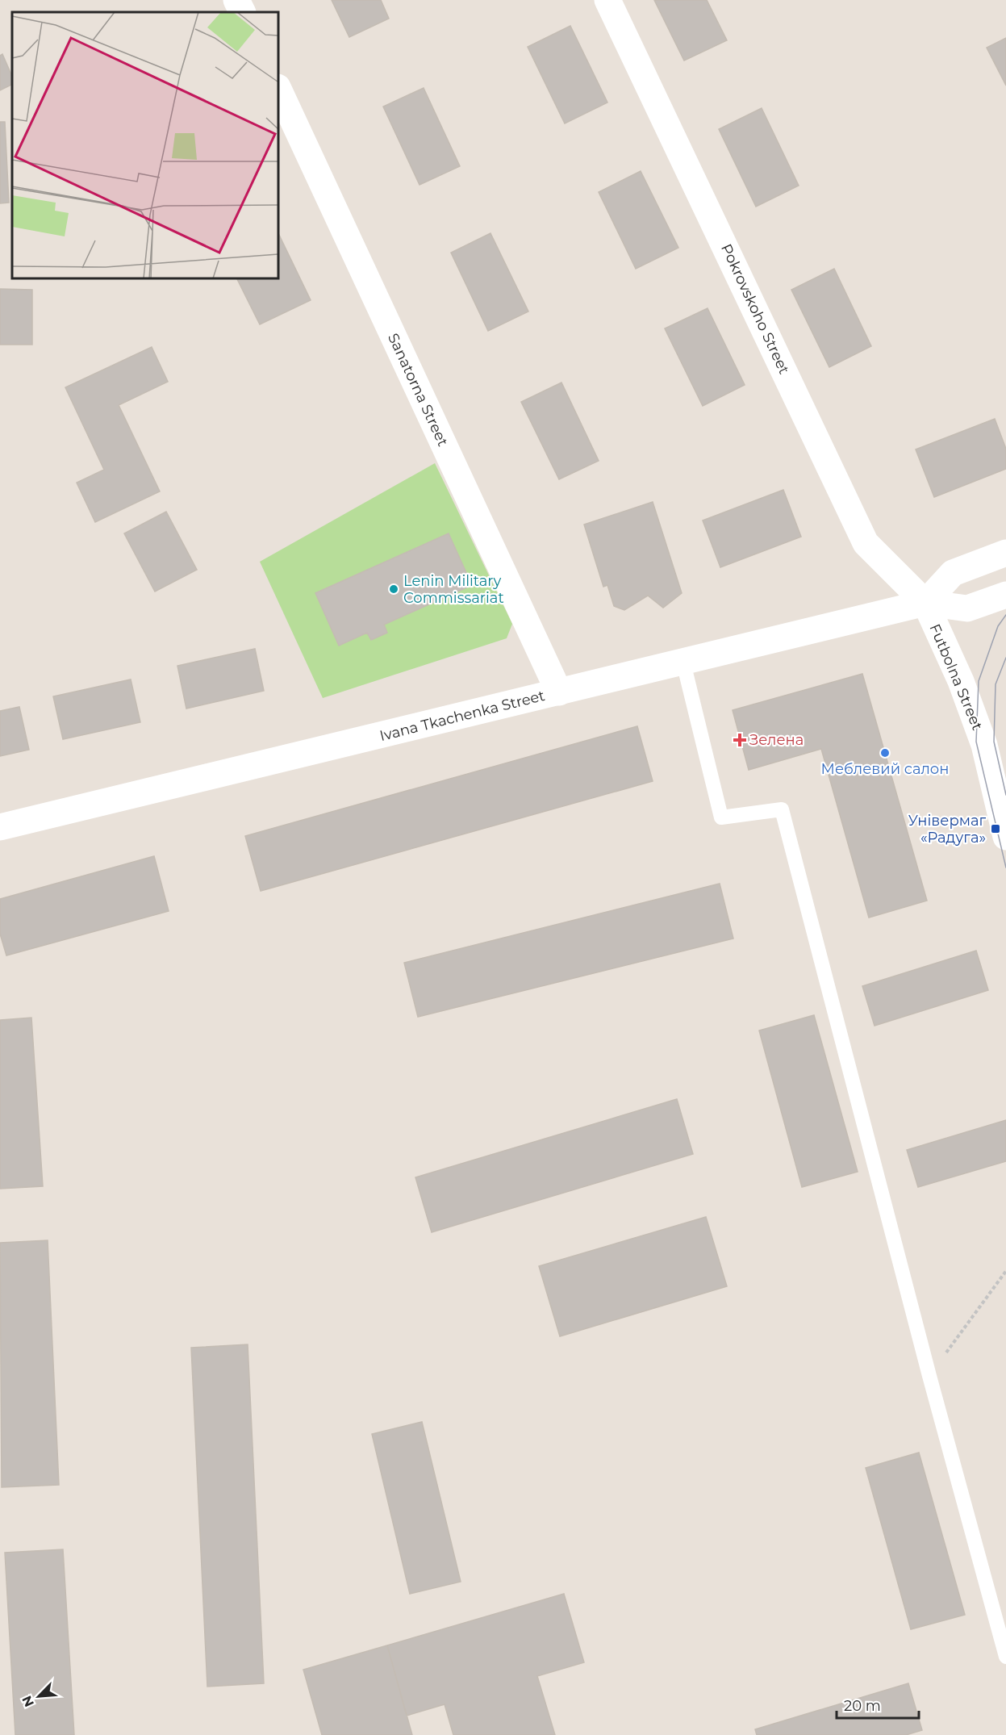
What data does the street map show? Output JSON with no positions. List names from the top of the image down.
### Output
{
  "streets": {
    "street": [
      "Pokrovskoho Street",
      "Sanatorna Street",
      "Futbolna Street",
      "Ivana Tkachenka Street"
    ]
  },
  "crossings": [
    ["Pokrovskoho Street", "Futbolna Street"],
    ["Pokrovskoho Street", "Ivana Tkachenka Street"],
    ["Sanatorna Street", "Ivana Tkachenka Street"],
    ["Futbolna Street", "Ivana Tkachenka Street"]
  ],
  "places": {
    "other": ["Lenin Military Commissariat", "Меблевий салон"],
    "health": ["Зелена"],
    "transit": ["Універмаг «Радуга»"]
  },
  "scale_bar": "20 m",
  "north": "bottom left"
}
